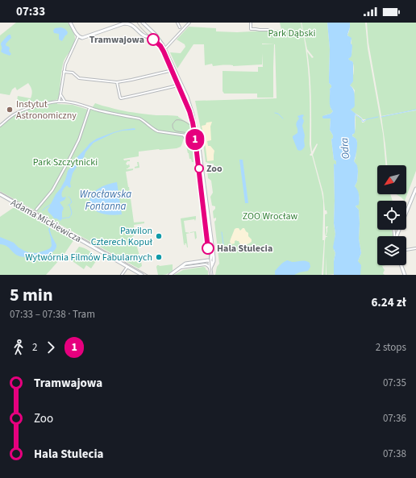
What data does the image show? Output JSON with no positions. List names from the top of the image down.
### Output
{
  "streets": {
    "main road": ["Adama Mickiewicza"]
  },
  "water": ["Odra", "Wrocławska Fontanna"],
  "parks": ["Park Dąbski", "Park Szczytnicki", "ZOO Wrocław"],
  "places": [
    "Tramwajowa",
    "Instytut Astronomiczny",
    "Zoo",
    "Pawilon Czterech Kopuł",
    "Hala Stulecia",
    "Wytwórnia Filmów Fabularnych"
  ],
  "lines": ["tram line 1"],
  "north": "bottom left",
  "page": {
    "status": "07:33",
    "on_map": "1",
    "heading": ["5 min", "07:33 – 07:38 · Tram", "6.24 zł"],
    "legs": ["2", "1", "2 stops"],
    "list": [
      {
        "name": "Tramwajowa",
        "value": "07:35"
      },
      {
        "name": "Zoo",
        "value": "07:36"
      },
      {
        "name": "Hala Stulecia",
        "value": "07:38"
      }
    ]
  }
}
